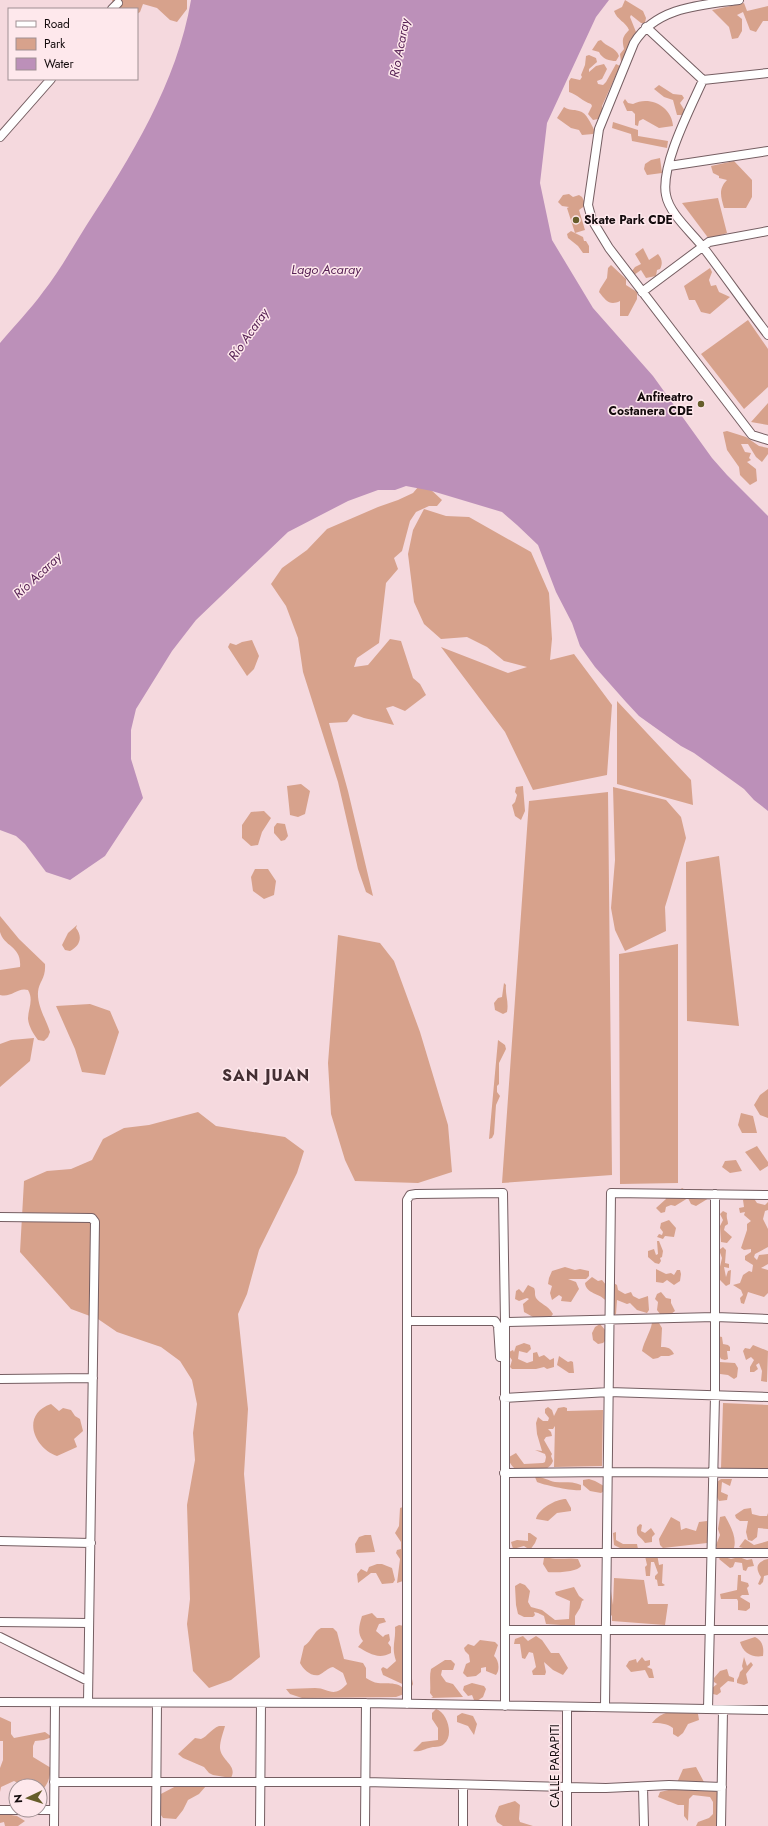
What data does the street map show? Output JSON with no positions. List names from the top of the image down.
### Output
{
  "streets": {
    "street": ["CALLE PARAPITI"]
  },
  "districts": ["SAN JUAN"],
  "water": ["Río Acaray", "Lago Acaray"],
  "places": ["Skate Park CDE", "Anfiteatro Costanera CDE"],
  "legend": ["Road", "Park", "Water"],
  "north": "left"
}
